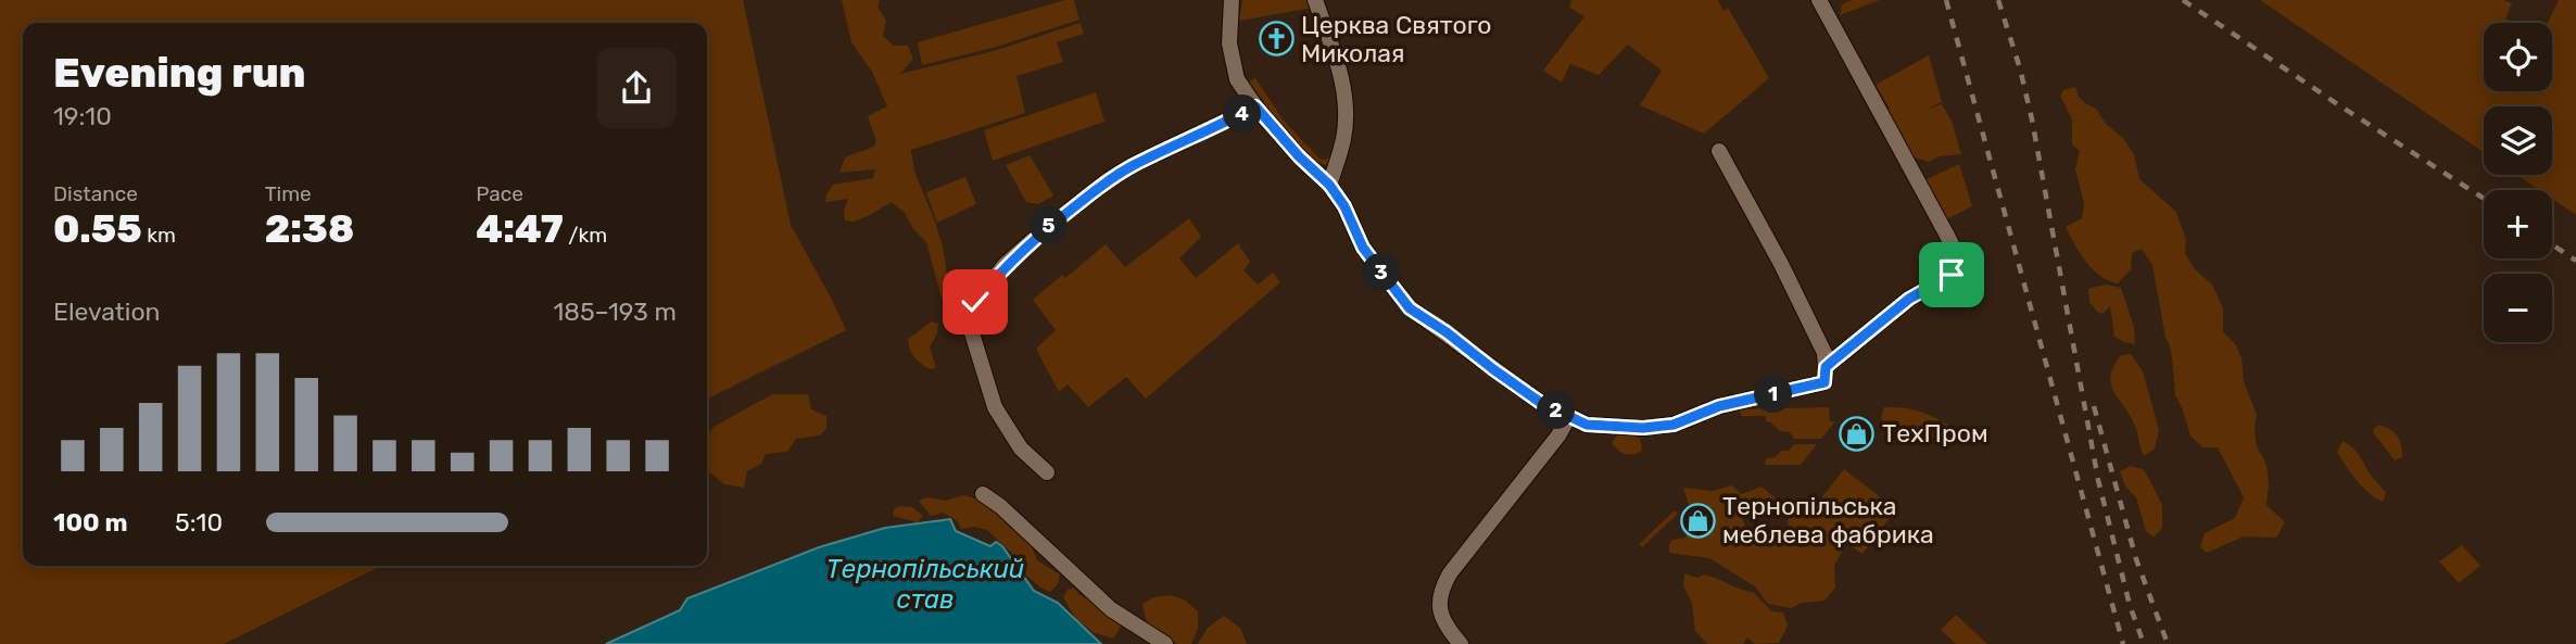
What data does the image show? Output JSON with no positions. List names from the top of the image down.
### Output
{
  "water": ["Тернопільський став"],
  "places": {
    "church": ["Церква Святого Миколая"],
    "shop": ["ТехПром", "Тернопільська меблева фабрика"]
  },
  "page": {
    "map_buttons": ["+", "−"],
    "heading": ["Evening run", "19:10"],
    "pins": [
      "4",
      "5",
      "3",
      "1",
      "2"
    ],
    "stats": [
      ["Distance", "0.55 km"],
      ["Time", "2:38"],
      ["Pace", "4:47 /km"]
    ],
    "chart": ["Elevation", "185–193 m"],
    "list": [
      {
        "name": "100 m",
        "note": "5:10"
      }
    ]
  }
}
